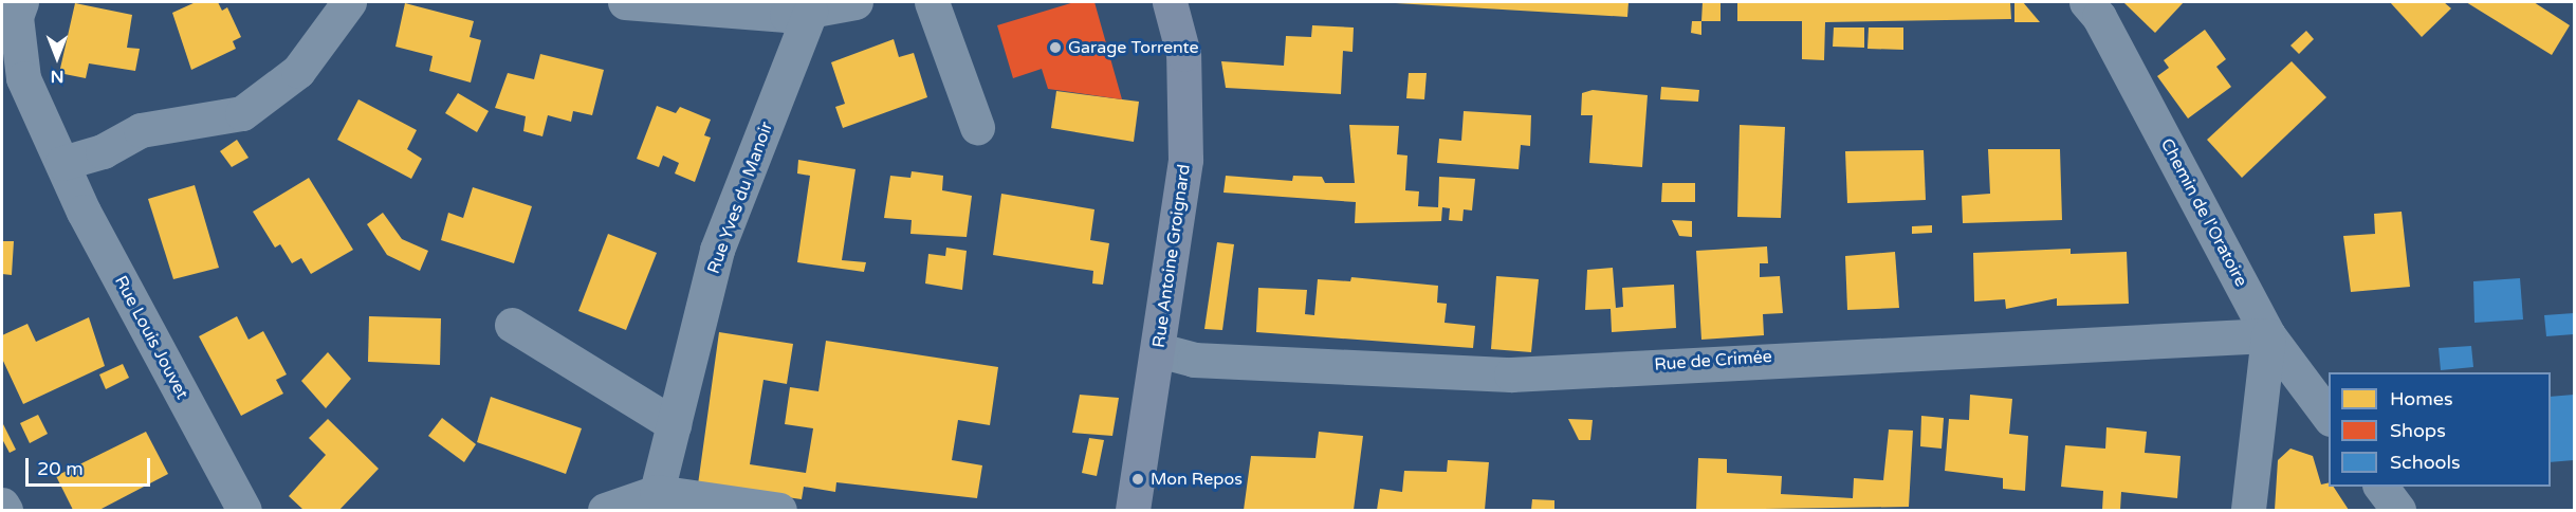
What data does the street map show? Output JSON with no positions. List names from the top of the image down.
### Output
{
  "streets": {
    "main road": ["Rue Antoine Groignard"],
    "street": [
      "Rue Yves du Manoir",
      "Chemin de l'Oratoire",
      "Rue Louis Jouvet",
      "Rue de Crimée"
    ]
  },
  "crossings": [
    ["Chemin de l'Oratoire", "Rue de Crimée"],
    ["Rue Antoine Groignard", "Rue de Crimée"]
  ],
  "places": ["Garage Torrente", "Mon Repos"],
  "legend": ["Homes", "Shops", "Schools"],
  "scale_bar": "20 m",
  "north": "bottom"
}
